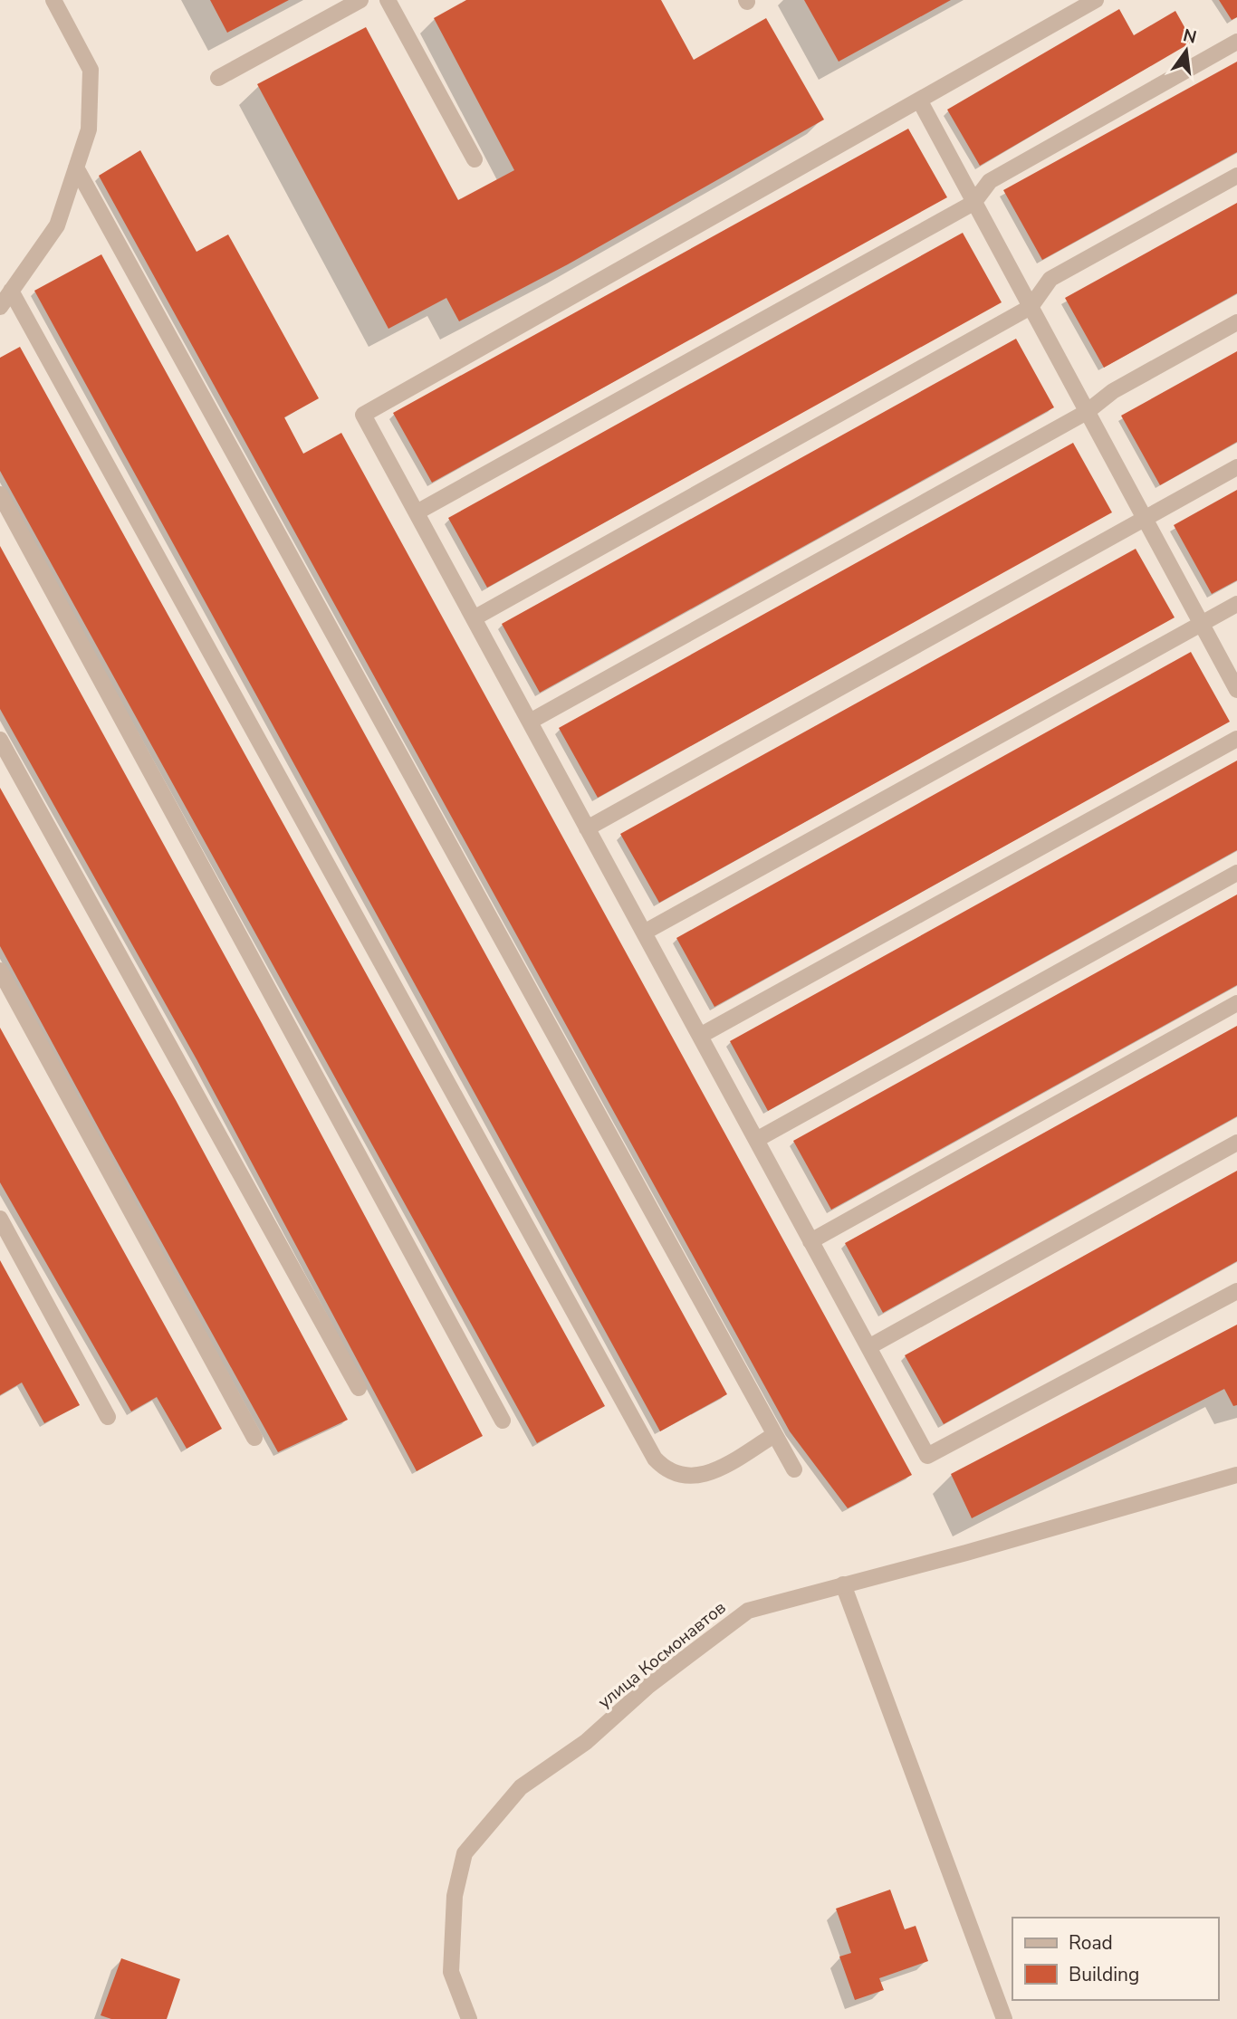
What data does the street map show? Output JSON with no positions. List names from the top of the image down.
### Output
{
  "streets": {
    "street": ["улица Космонавтов"]
  },
  "legend": ["Road", "Building"],
  "north": "top"
}
